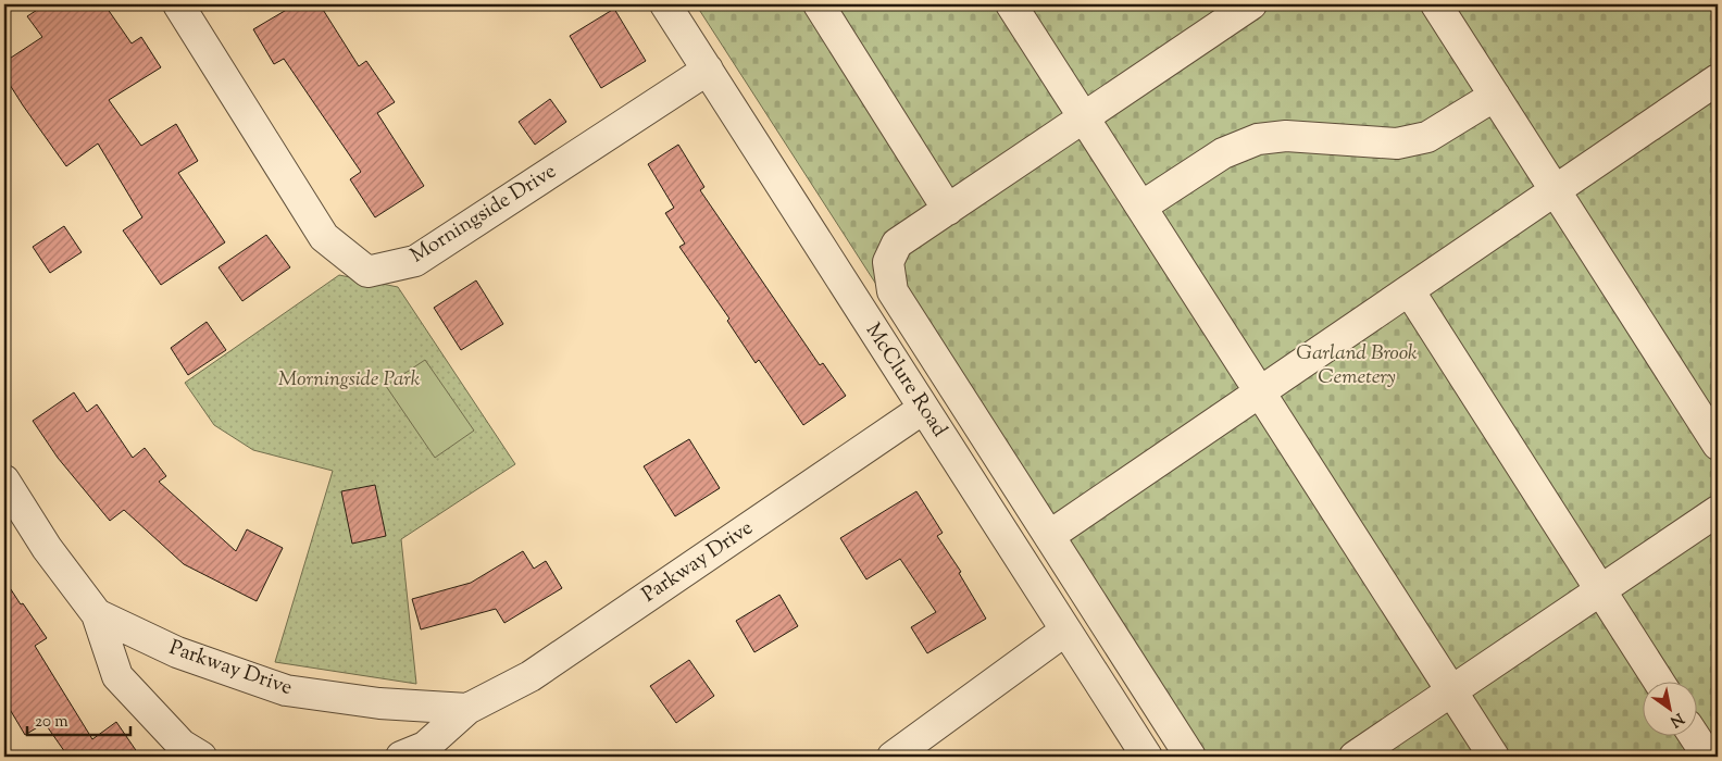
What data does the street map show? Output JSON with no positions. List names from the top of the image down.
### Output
{
  "streets": {
    "street": ["Morningside Drive", "McClure Road", "Parkway Drive"]
  },
  "crossings": [
    ["Morningside Drive", "McClure Road"],
    ["McClure Road", "Parkway Drive"]
  ],
  "parks": ["Garland Brook Cemetery", "Morningside Park"],
  "scale_bar": "20 m",
  "north": "bottom right"
}
